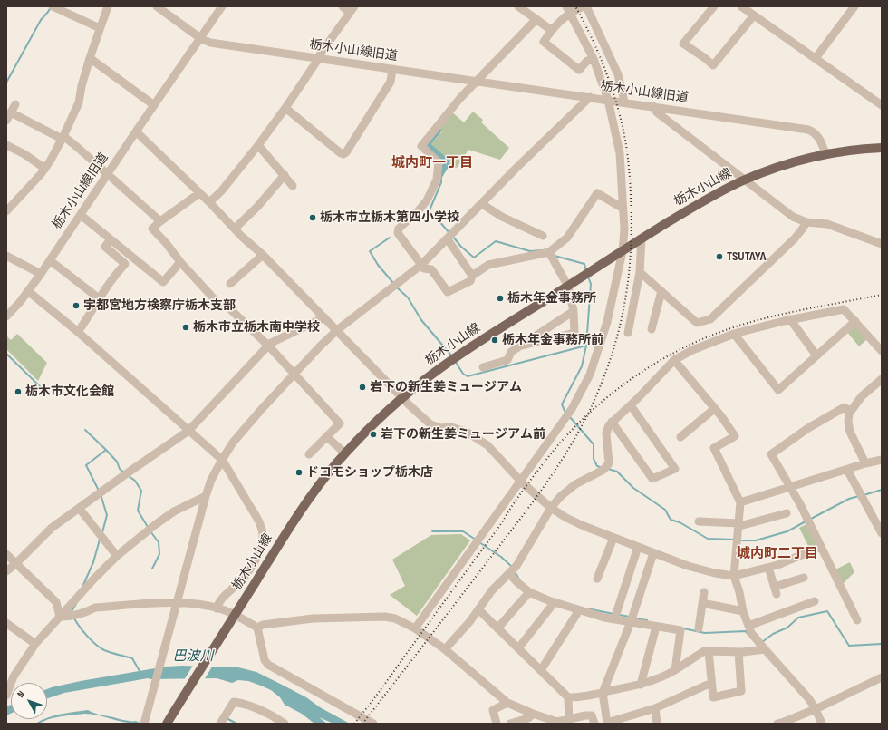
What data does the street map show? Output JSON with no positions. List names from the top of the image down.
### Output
{
  "streets": {
    "main road": ["栃木小山線"],
    "street": ["栃木小山線旧道"]
  },
  "crossings": [
    ["栃木小山線旧道", "栃木小山線"]
  ],
  "districts": ["城内町一丁目", "城内町二丁目"],
  "water": ["巴波川"],
  "places": [
    "栃木市立栃木第四小学校",
    "TSUTAYA",
    "栃木年金事務所",
    "宇都宮地方検察庁栃木支部",
    "栃木市立栃木南中学校",
    "栃木年金事務所前",
    "岩下の新生姜ミュージアム",
    "栃木市文化会館",
    "岩下の新生姜ミュージアム前",
    "ドコモショップ栃木店"
  ],
  "north": "top left"
}
